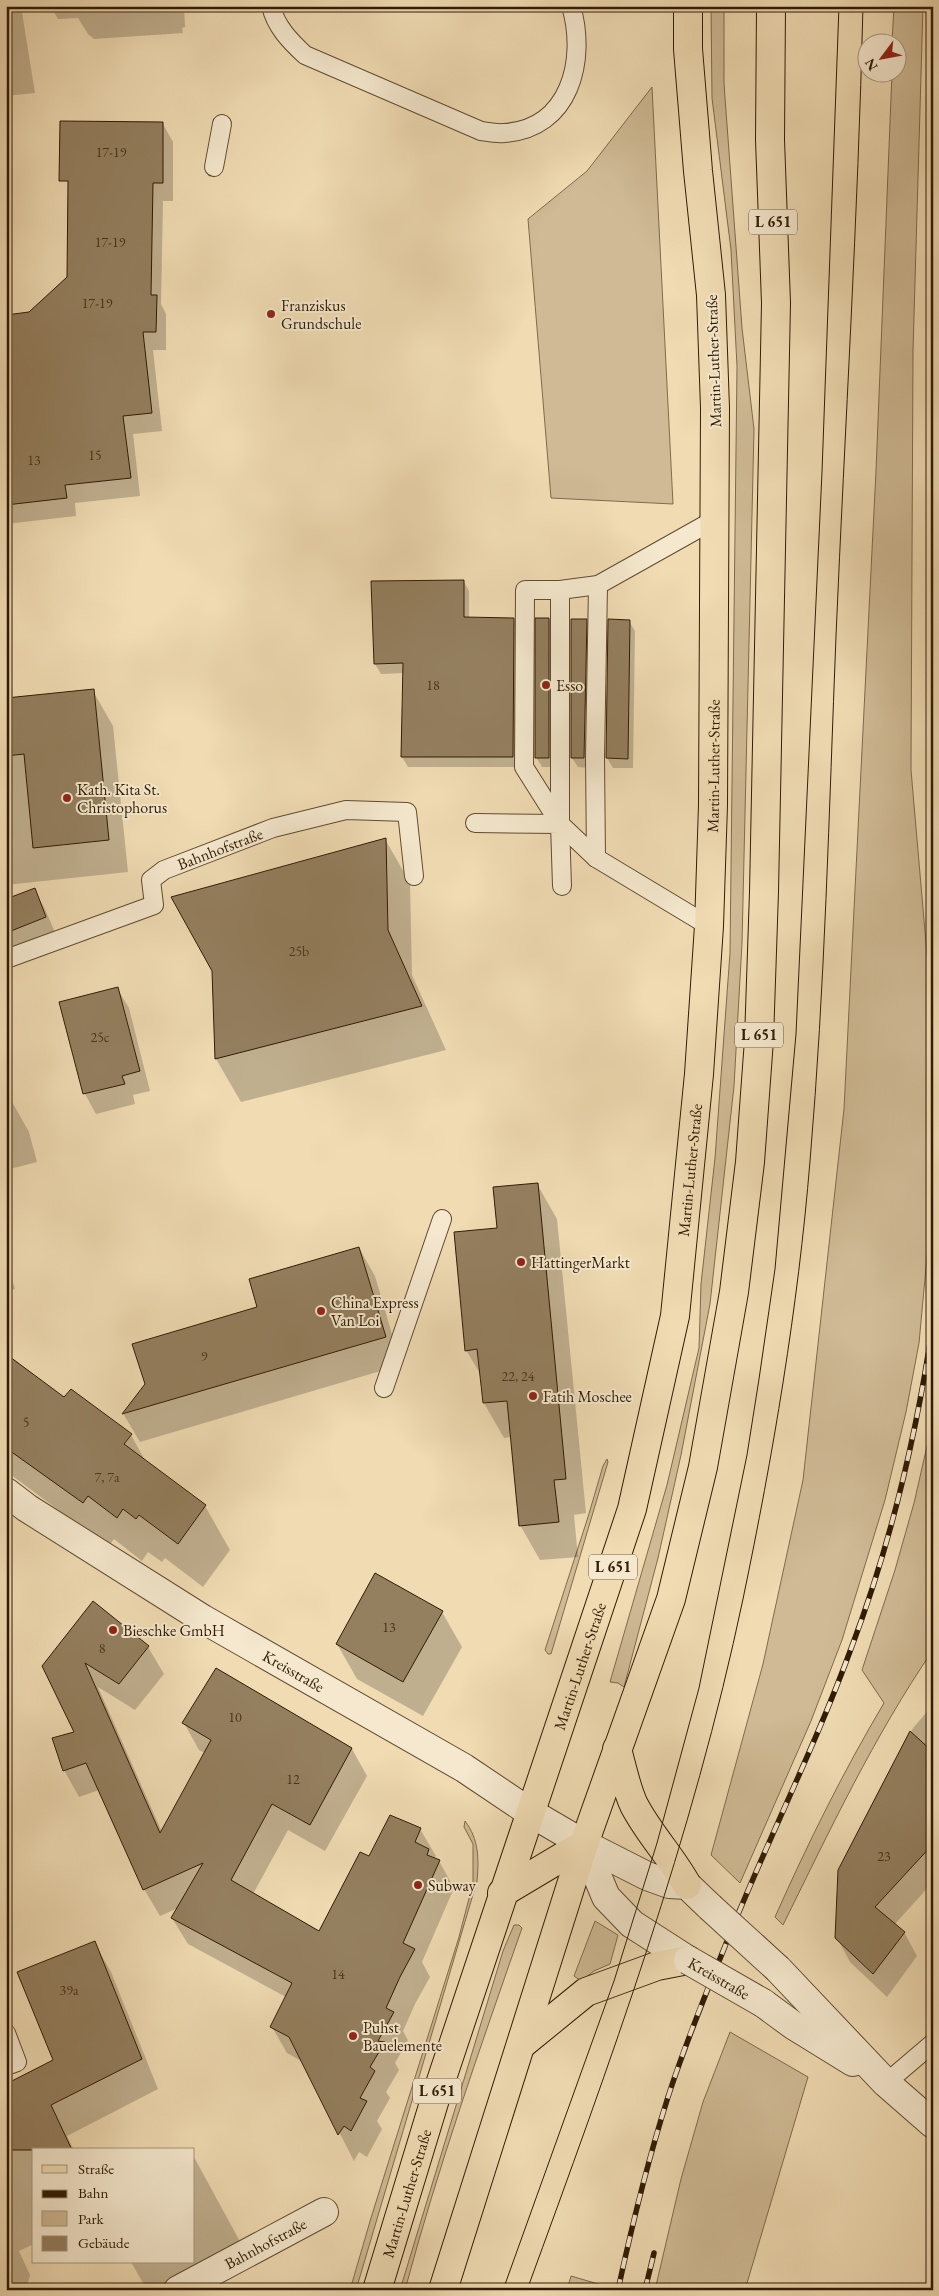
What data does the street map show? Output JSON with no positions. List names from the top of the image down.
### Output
{
  "streets": {
    "main road": ["L 651", "Martin-Luther-Straße"],
    "street": ["Bahnhofstraße", "Kreisstraße"]
  },
  "crossings": [
    ["L 651", "Kreisstraße"],
    ["Martin-Luther-Straße", "Kreisstraße"]
  ],
  "places": [
    "Franziskus Grundschule",
    "Esso",
    "Kath. Kita St. Christophorus",
    "HattingerMarkt",
    "China Express Van Loi",
    "Fatih Moschee",
    "Bieschke GmbH",
    "Subway",
    "Puhst Bauelemente"
  ],
  "house_numbers": [
    "17-19",
    "17-19",
    "17-19",
    "15",
    "13",
    "18",
    "25b",
    "25c",
    "9",
    "22, 24",
    "5",
    "7, 7a",
    "13",
    "8",
    "10",
    "12",
    "23",
    "14",
    "39a"
  ],
  "legend": [
    "Straße",
    "Bahn",
    "Park",
    "Gebäude"
  ],
  "north": "bottom left"
}
